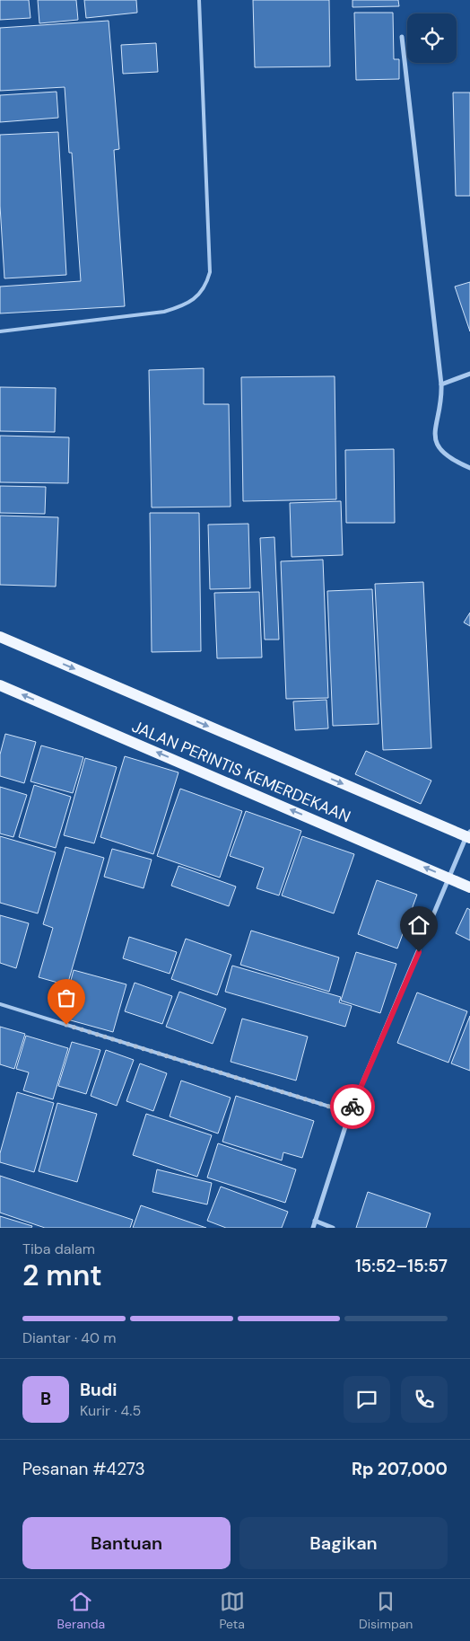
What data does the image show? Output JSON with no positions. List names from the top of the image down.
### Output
{
  "streets": {
    "main road": ["JALAN PERINTIS KEMERDEKAAN"]
  },
  "page": {
    "heading": ["2 mnt", "Tiba dalam", "15:52–15:57"],
    "panel": [
      "Budi",
      "Kurir · 4.5",
      "Pesanan #4273",
      "Rp 207,000"
    ],
    "bar": "Diantar · 40 m",
    "round": "B",
    "buttons": ["Bantuan", "Bagikan"],
    "tabs": ["Beranda", "Peta", "Disimpan"]
  }
}
